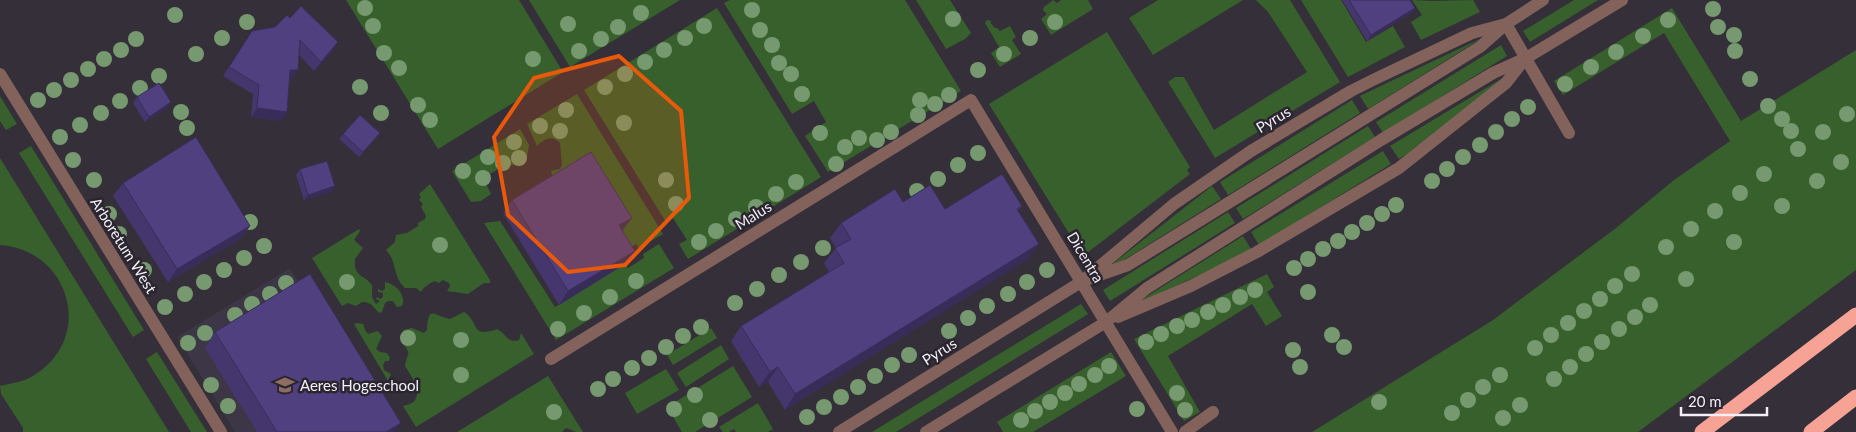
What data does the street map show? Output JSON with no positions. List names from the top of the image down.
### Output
{
  "streets": {
    "street": [
      "Pyrus",
      "Malus",
      "Arboretum West",
      "Dicentra"
    ]
  },
  "crossings": [
    ["Pyrus", "Dicentra"],
    ["Malus", "Dicentra"]
  ],
  "places": {
    "school or university": ["Aeres Hogeschool"]
  },
  "scale_bar": "20 m"
}
